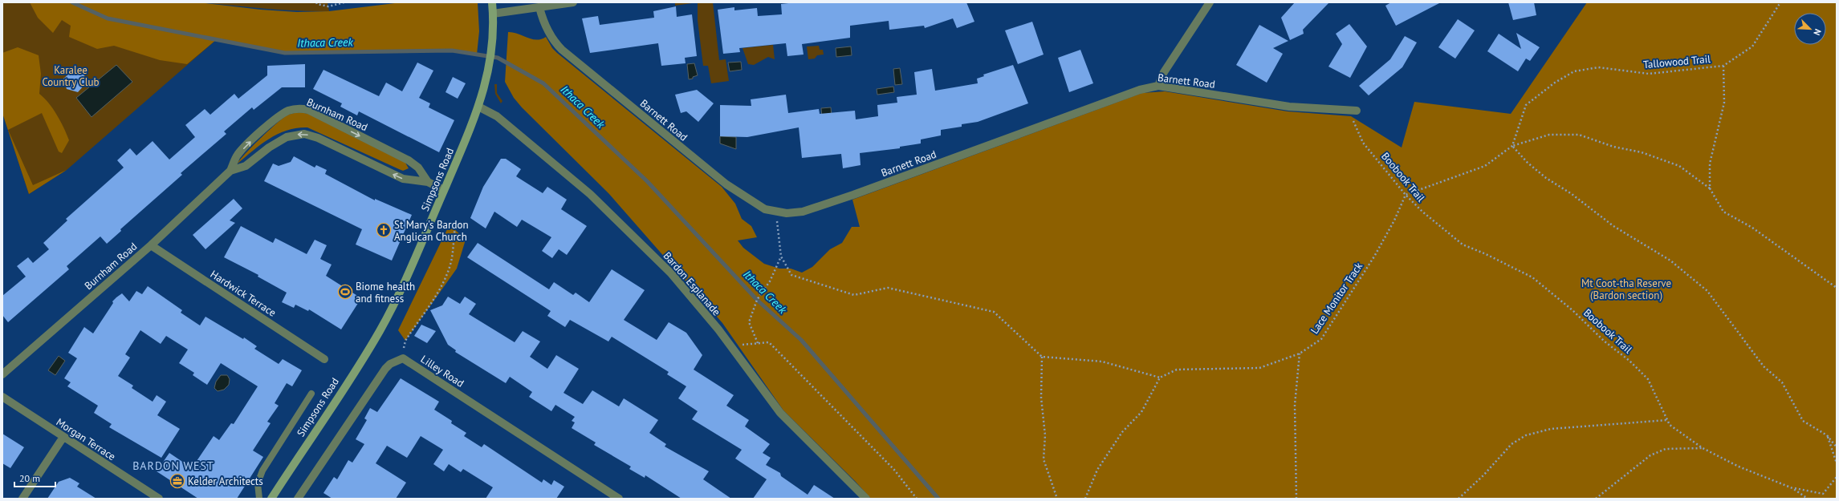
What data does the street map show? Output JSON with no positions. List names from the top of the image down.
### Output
{
  "streets": {
    "main road": ["Simpsons Road"],
    "street": [
      "Barnett Road",
      "Burnham Road",
      "Bardon Esplanade",
      "Hardwick Terrace",
      "Lilley Road",
      "Morgan Terrace"
    ],
    "path": ["Tallowood Trail", "Boobook Trail", "Lace Monitor Track"]
  },
  "crossings": [
    ["Barnett Road", "Boobook Trail"],
    ["Burnham Road", "Simpsons Road"],
    ["Burnham Road", "Hardwick Terrace"],
    ["Boobook Trail", "Lace Monitor Track"],
    ["Simpsons Road", "Bardon Esplanade"]
  ],
  "districts": ["BARDON WEST"],
  "water": ["Ithaca Creek"],
  "parks": ["Karalee Country Club", "Mt Coot-tha Reserve (Bardon section)"],
  "places": {
    "church": ["St Mary's Bardon Anglican Church"],
    "sports": ["Biome health and fitness"],
    "office": ["Kelder Architects"]
  },
  "scale_bar": "20 m",
  "north": "bottom right"
}
